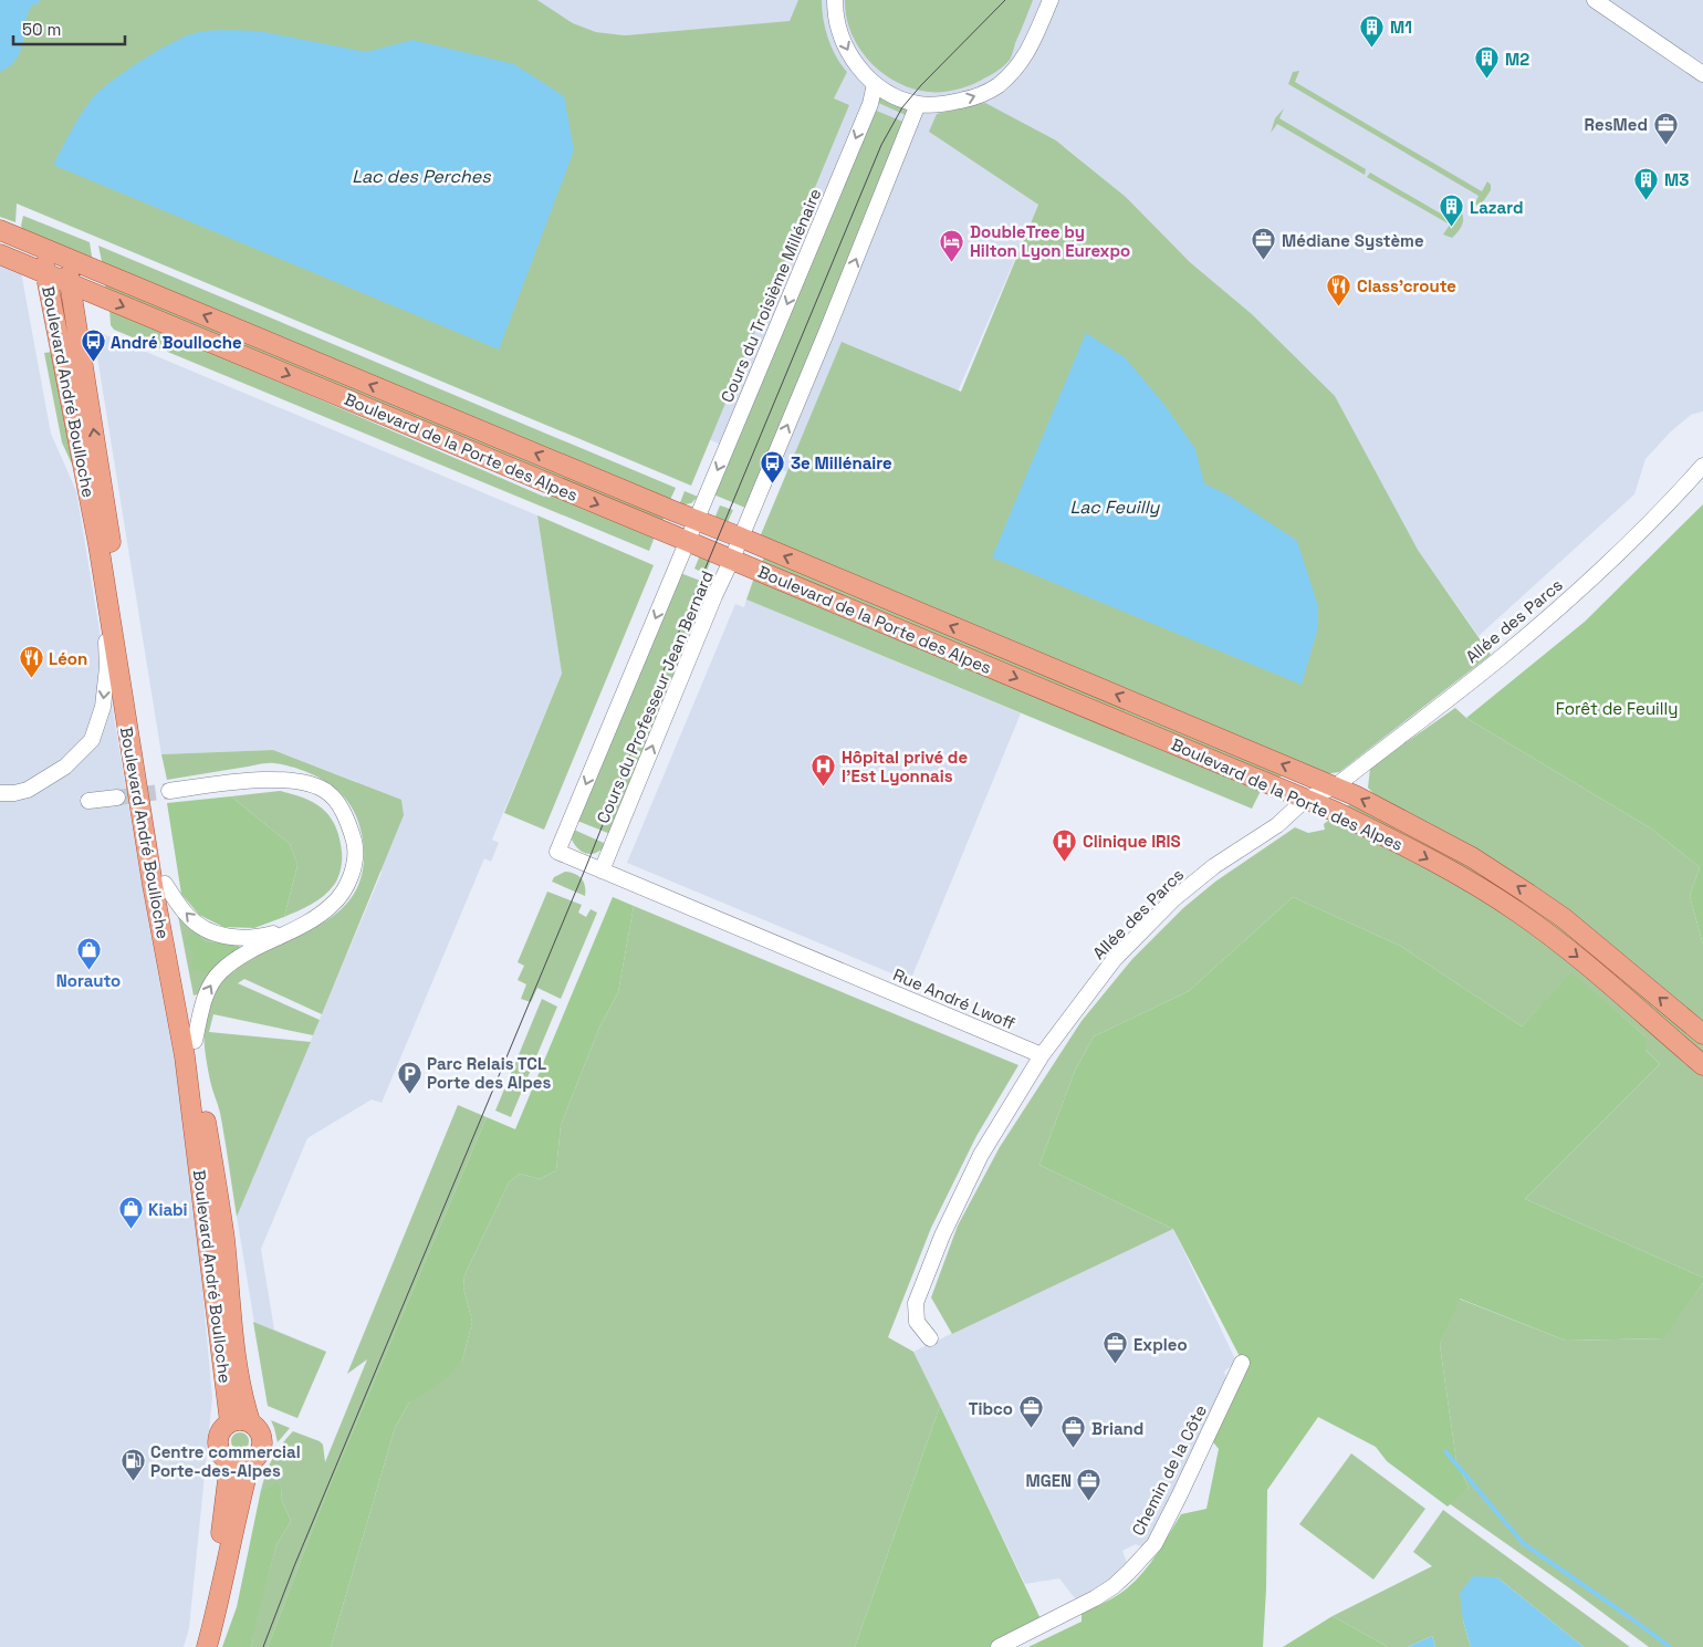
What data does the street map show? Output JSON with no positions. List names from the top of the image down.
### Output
{
  "streets": {
    "main road": ["Boulevard André Boulloche", "Boulevard de la Porte des Alpes"],
    "street": [
      "Cours du Troisième Millénaire",
      "Allée des Parcs",
      "Cours du Professeur Jean Bernard",
      "Rue André Lwoff",
      "Chemin de la Côte"
    ]
  },
  "crossings": [
    ["Cours du Troisième Millénaire", "Boulevard de la Porte des Alpes"],
    ["Cours du Troisième Millénaire", "Cours du Professeur Jean Bernard"],
    ["Boulevard André Boulloche", "Boulevard de la Porte des Alpes"],
    ["Boulevard de la Porte des Alpes", "Allée des Parcs"],
    ["Boulevard de la Porte des Alpes", "Cours du Professeur Jean Bernard"],
    ["Allée des Parcs", "Rue André Lwoff"],
    ["Cours du Professeur Jean Bernard", "Rue André Lwoff"]
  ],
  "water": ["Lac des Perches", "Lac Feuilly"],
  "parks": ["Forêt de Feuilly"],
  "places": {
    "building": [
      "M1",
      "M2",
      "M3",
      "Lazard"
    ],
    "office": [
      "ResMed",
      "Médiane Système",
      "Expleo",
      "Tibco",
      "Briand",
      "MGEN"
    ],
    "hotel": ["DoubleTree by Hilton Lyon Eurexpo"],
    "restaurant": ["Class'croute", "Léon"],
    "bus stop": ["André Boulloche", "3e Millénaire"],
    "hospital": ["Hôpital privé de l'Est Lyonnais", "Clinique IRIS"],
    "shop": ["Norauto", "Kiabi"],
    "parking": ["Parc Relais TCL Porte des Alpes"],
    "fuel station": ["Centre commercial Porte-des-Alpes"]
  },
  "scale_bar": "50 m"
}
